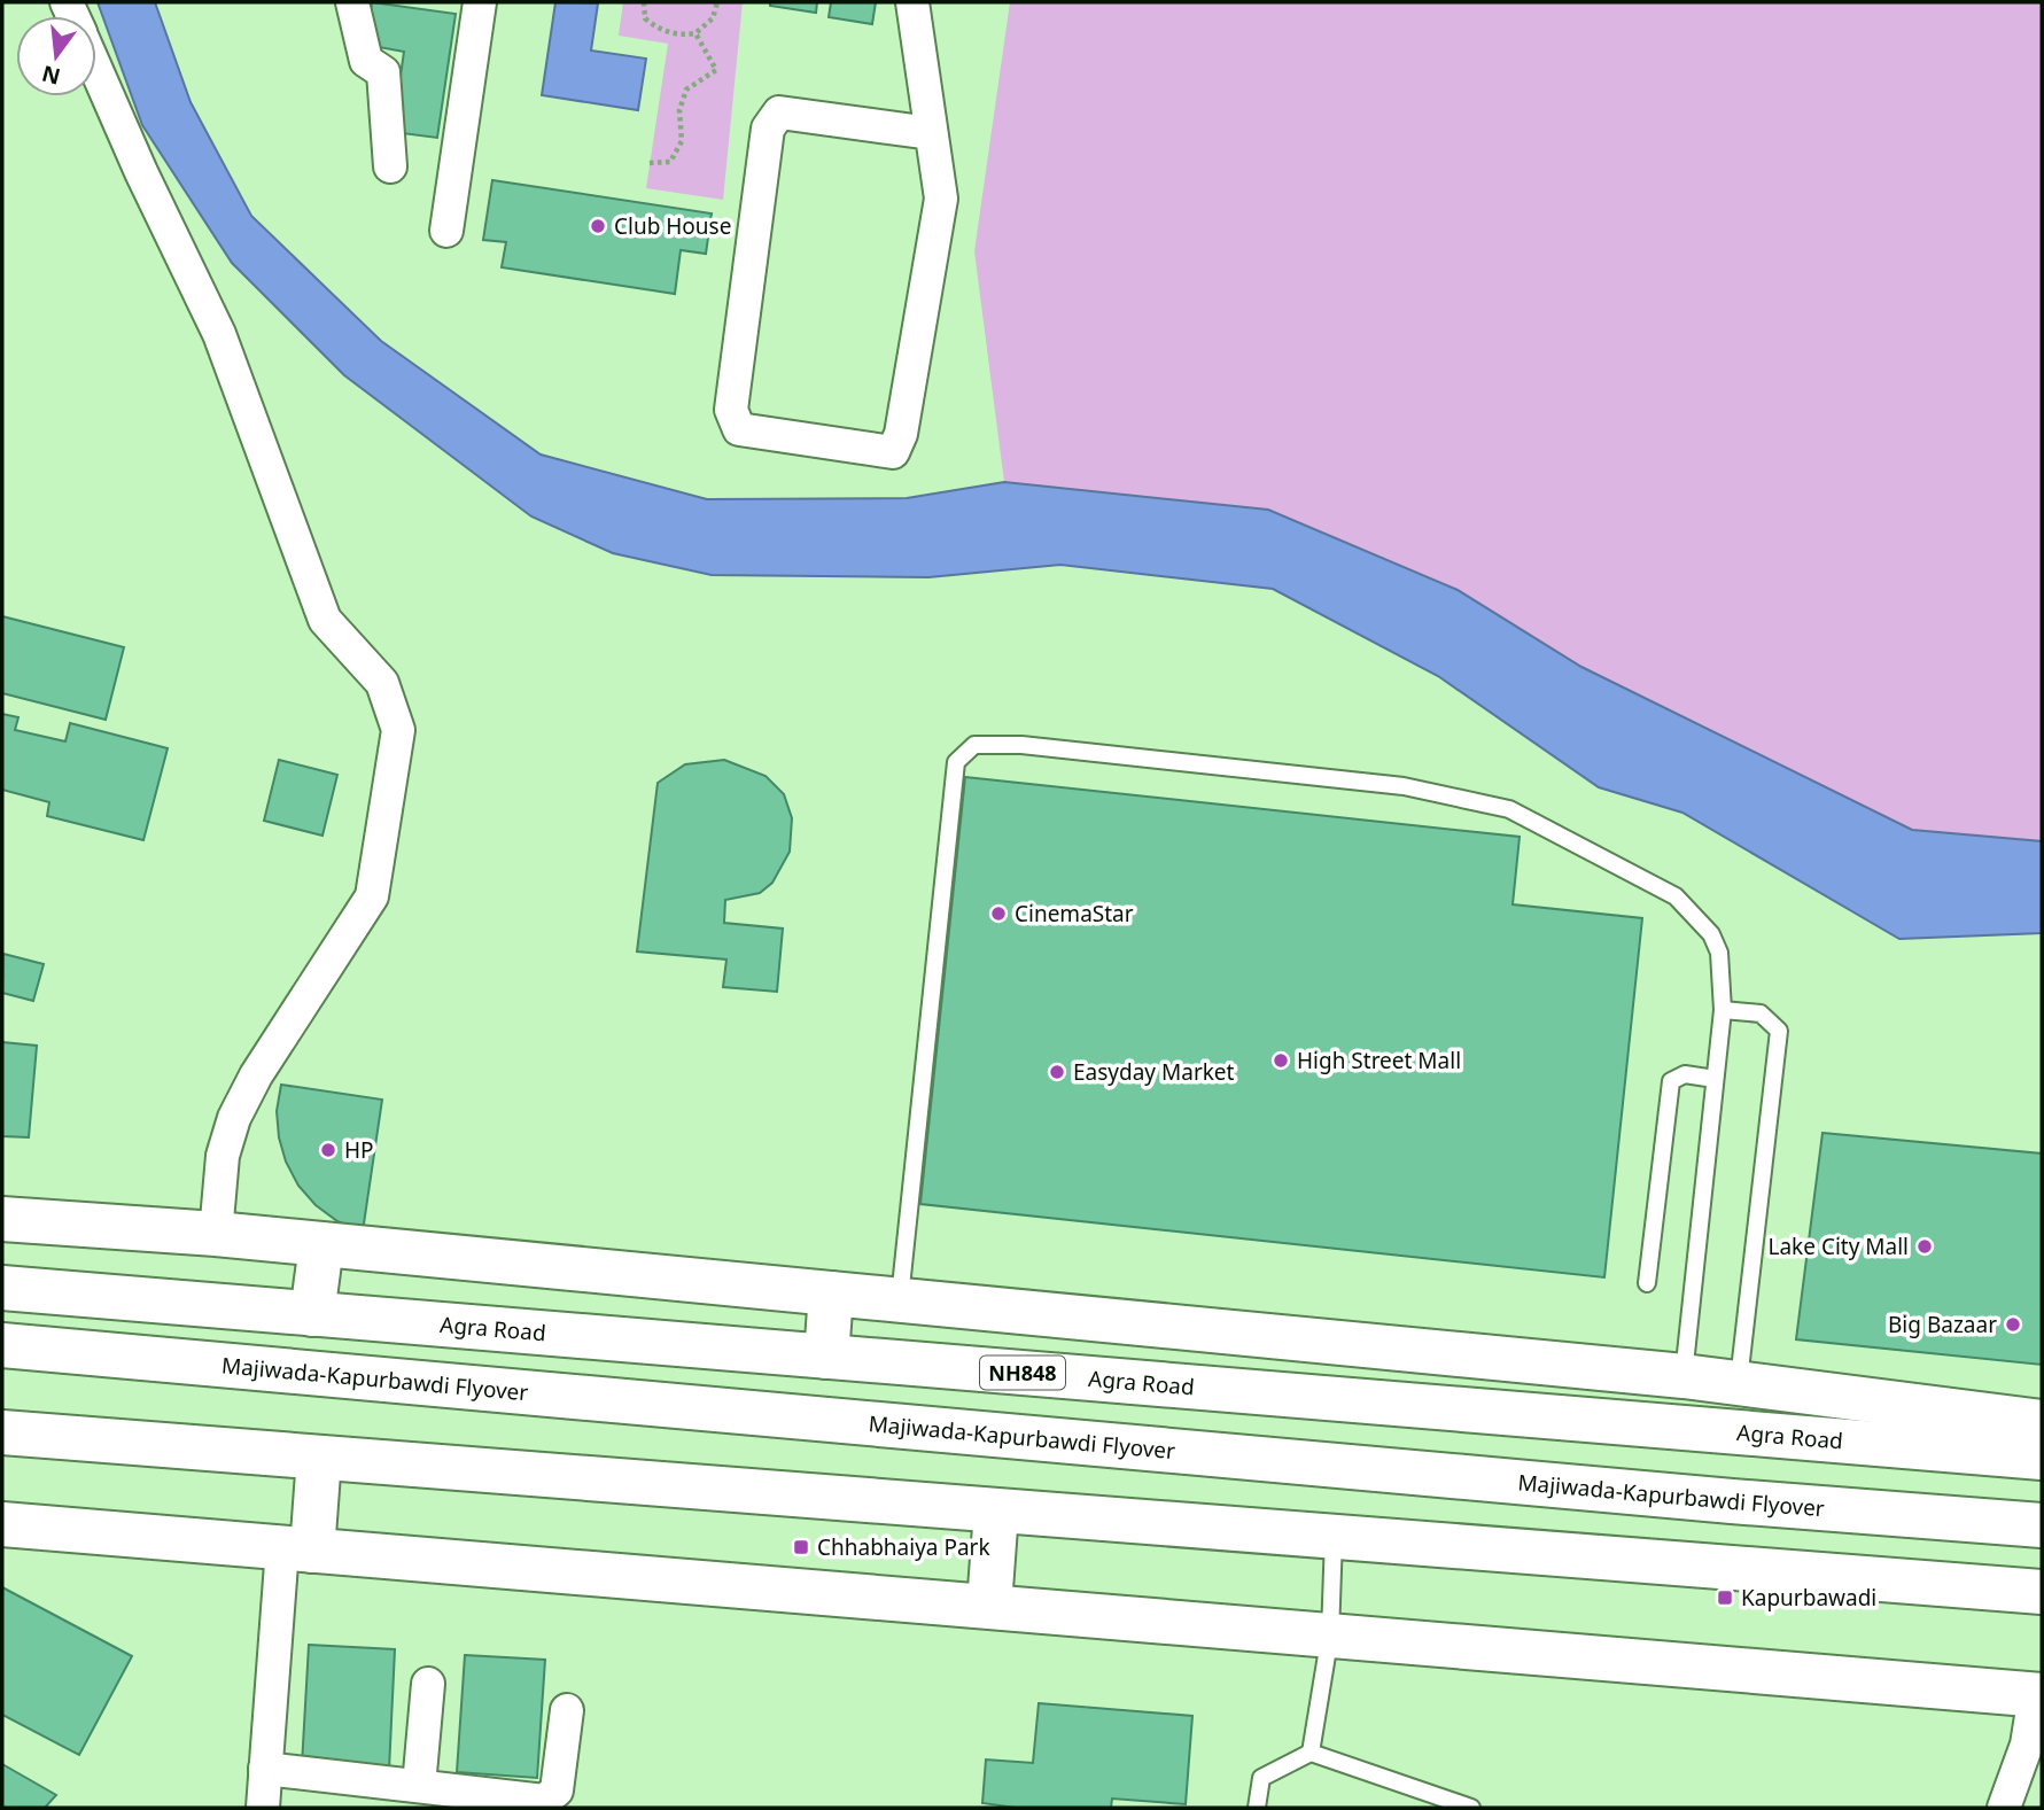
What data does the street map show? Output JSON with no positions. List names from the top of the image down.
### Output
{
  "streets": {
    "main road": ["Agra Road", "NH848", "Majiwada-Kapurbawdi Flyover"]
  },
  "places": {
    "other": [
      "Club House",
      "CinemaStar",
      "High Street Mall",
      "Easyday Market",
      "HP",
      "Lake City Mall",
      "Big Bazaar"
    ],
    "transit": ["Chhabhaiya Park", "Kapurbawadi"]
  },
  "north": "bottom"
}
